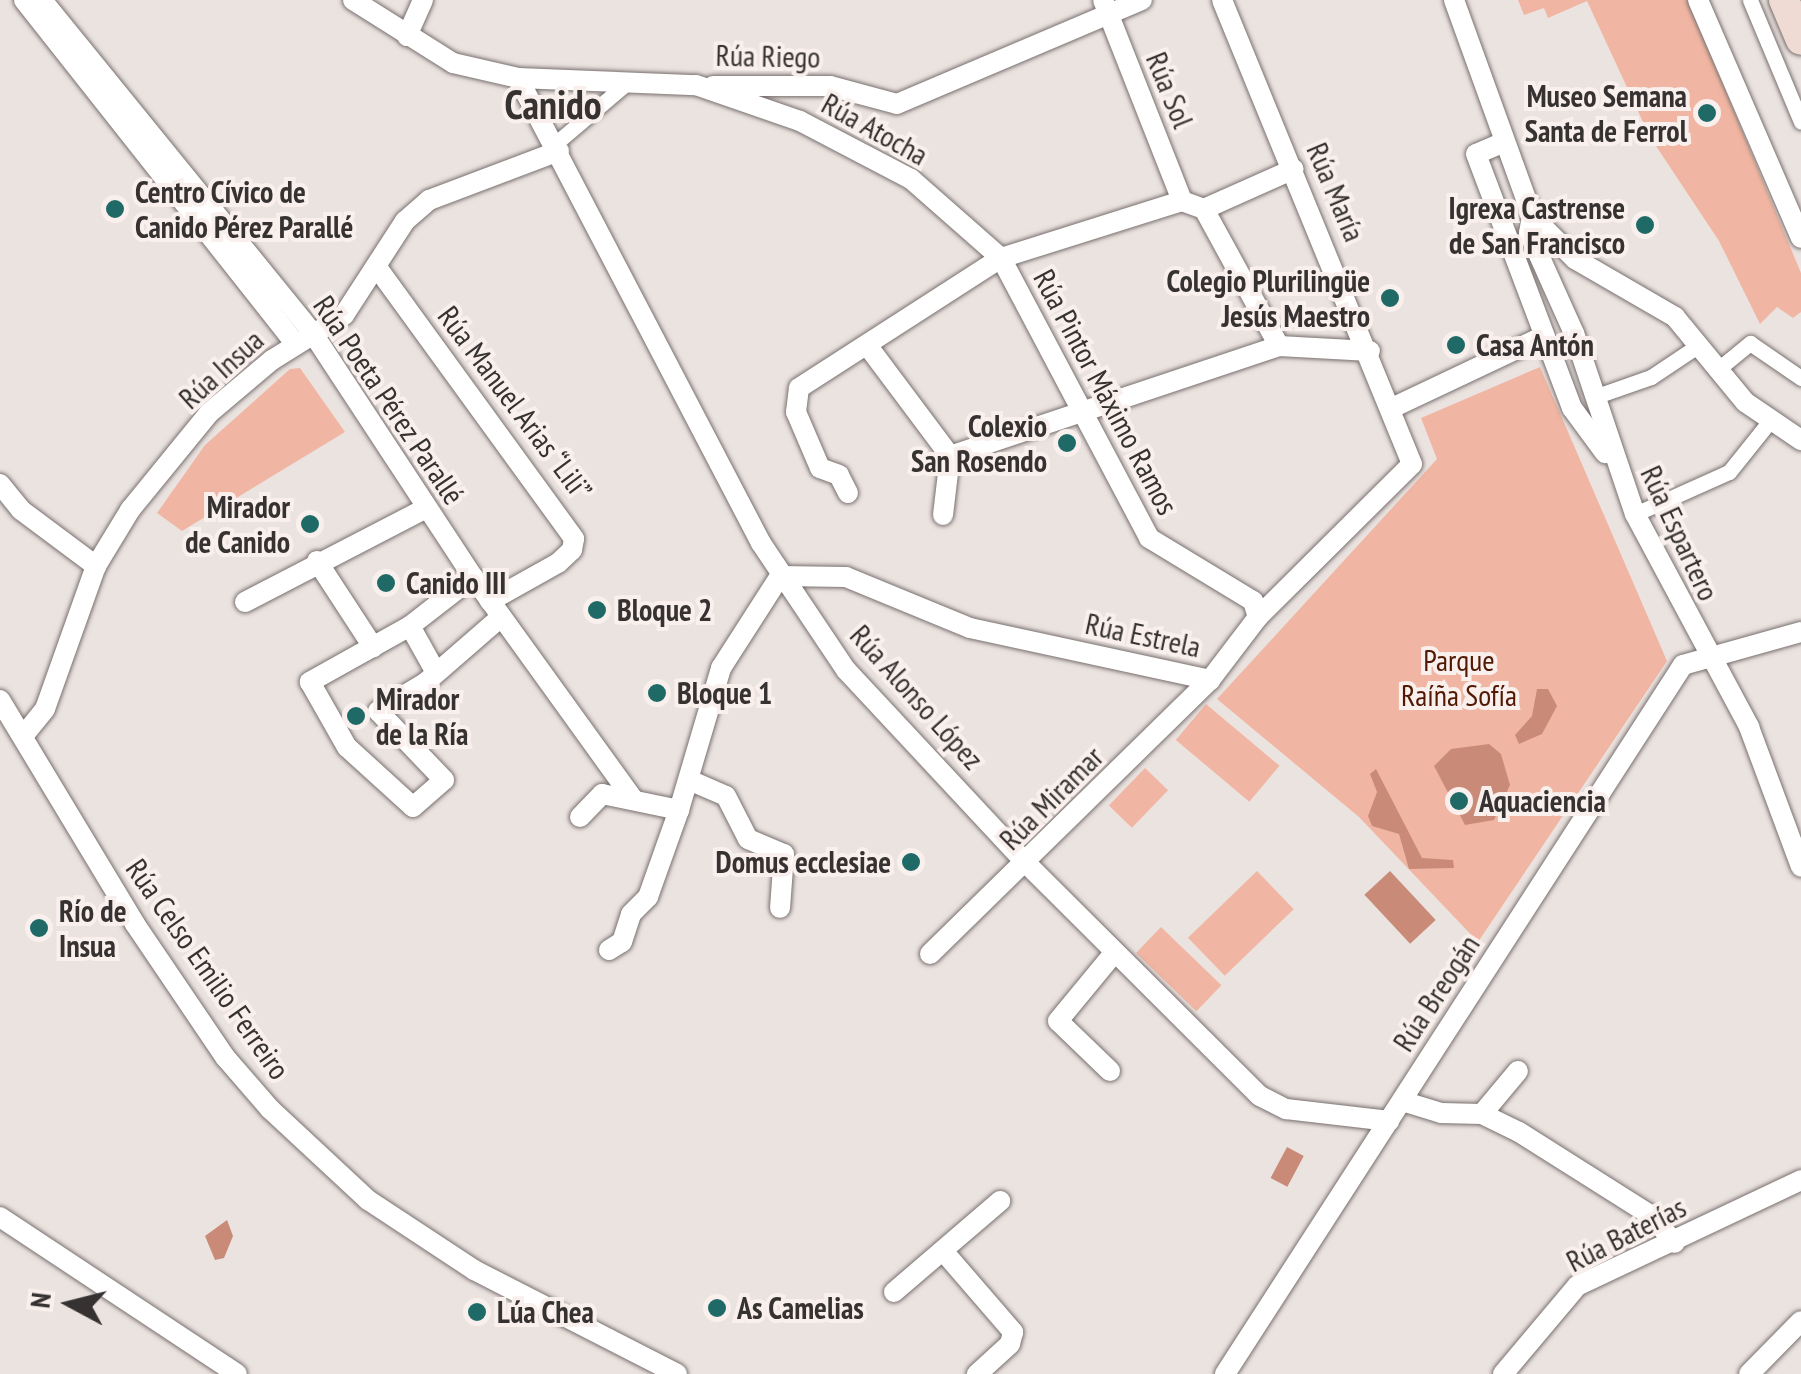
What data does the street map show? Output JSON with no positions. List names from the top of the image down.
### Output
{
  "streets": {
    "street": [
      "Rúa Riego",
      "Rúa Sol",
      "Rúa Atocha",
      "Rúa María",
      "Rúa Insua",
      "Rúa Pintor Máximo Ramos",
      "Rúa Poeta Pérez Parallé",
      "Rúa Manuel Arias “Lili”",
      "Rúa Espartero",
      "Rúa Estrela",
      "Rúa Alonso López",
      "Rúa Miramar",
      "Rúa Celso Emilio Ferreiro",
      "Rúa Breogán",
      "Rúa Baterías"
    ]
  },
  "crossings": [
    ["Rúa Riego", "Rúa Sol"],
    ["Rúa Riego", "Rúa Atocha"],
    ["Rúa Atocha", "Rúa Pintor Máximo Ramos"],
    ["Rúa Atocha", "Rúa Alonso López"],
    ["Rúa María", "Rúa Estrela"],
    ["Rúa Insua", "Rúa Poeta Pérez Parallé"],
    ["Rúa Insua", "Rúa Manuel Arias “Lili”"],
    ["Rúa Insua", "Rúa Alonso López"],
    ["Rúa Insua", "Rúa Celso Emilio Ferreiro"],
    ["Rúa Pintor Máximo Ramos", "Rúa Estrela"],
    ["Rúa Poeta Pérez Parallé", "Rúa Manuel Arias “Lili”"],
    ["Rúa Espartero", "Rúa Breogán"],
    ["Rúa Estrela", "Rúa Alonso López"],
    ["Rúa Estrela", "Rúa Miramar"],
    ["Rúa Alonso López", "Rúa Miramar"],
    ["Rúa Alonso López", "Rúa Breogán"]
  ],
  "districts": ["Canido"],
  "parks": ["Parque Raíña Sofía"],
  "places": [
    "Museo Semana Santa de Ferrol",
    "Centro Cívico de Canido Pérez Parallé",
    "Igrexa Castrense de San Francisco",
    "Colegio Plurilingüe Jesús Maestro",
    "Casa Antón",
    "Colexio San Rosendo",
    "Mirador de Canido",
    "Canido III",
    "Bloque 2",
    "Bloque 1",
    "Mirador de la Ría",
    "Aquaciencia",
    "Domus ecclesiae",
    "Río de Insua",
    "As Camelias",
    "Lúa Chea"
  ],
  "north": "left"
}
